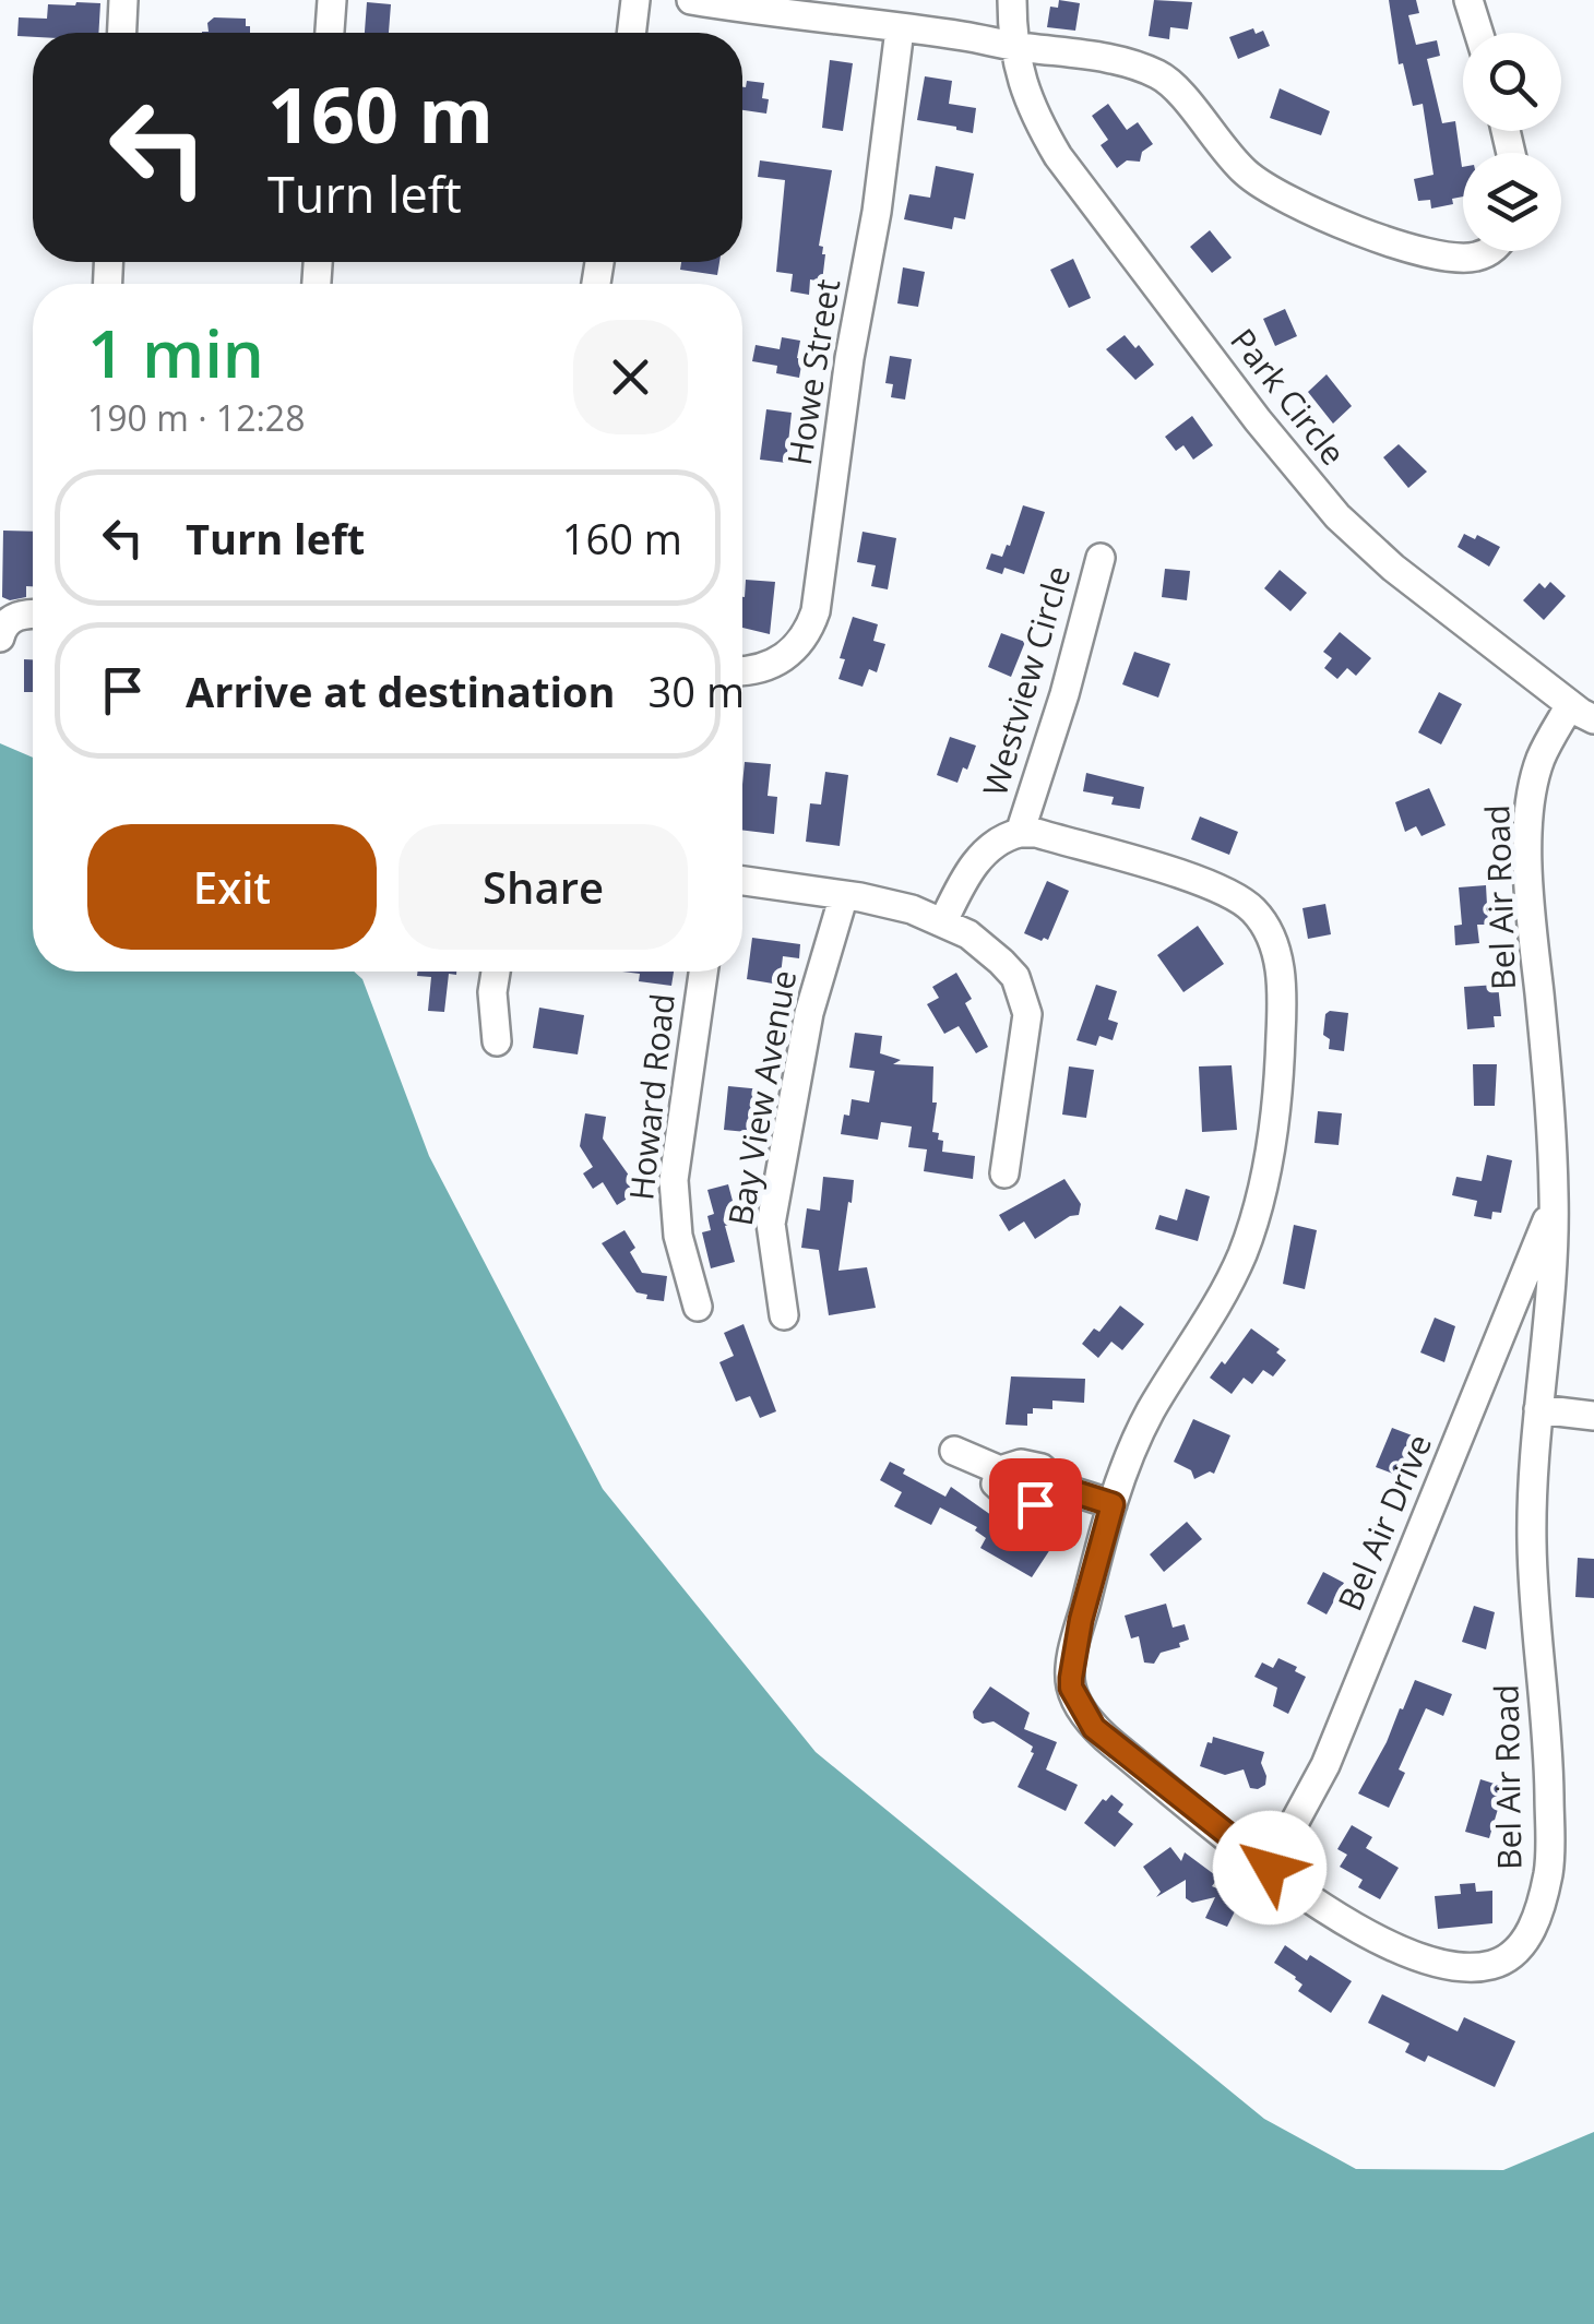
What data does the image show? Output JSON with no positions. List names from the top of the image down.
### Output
{
  "streets": {
    "street": [
      "Howe Street",
      "Park Circle",
      "Westview Circle",
      "Bel Air Road",
      "Howard Road",
      "Bay View Avenue",
      "Bel Air Drive"
    ]
  },
  "crossings": [
    ["Park Circle", "Bel Air Road"],
    ["Westview Circle", "Bel Air Road"],
    ["Bel Air Road", "Bel Air Drive"]
  ],
  "page": {
    "turn": ["160 m", "Turn left"],
    "heading": ["1 min", "190 m · 12:28"],
    "list": [
      {
        "name": "Turn left",
        "value": "160 m"
      },
      {
        "name": "Arrive at destination",
        "value": "30 m"
      }
    ],
    "buttons": ["Exit", "Share"]
  }
}
